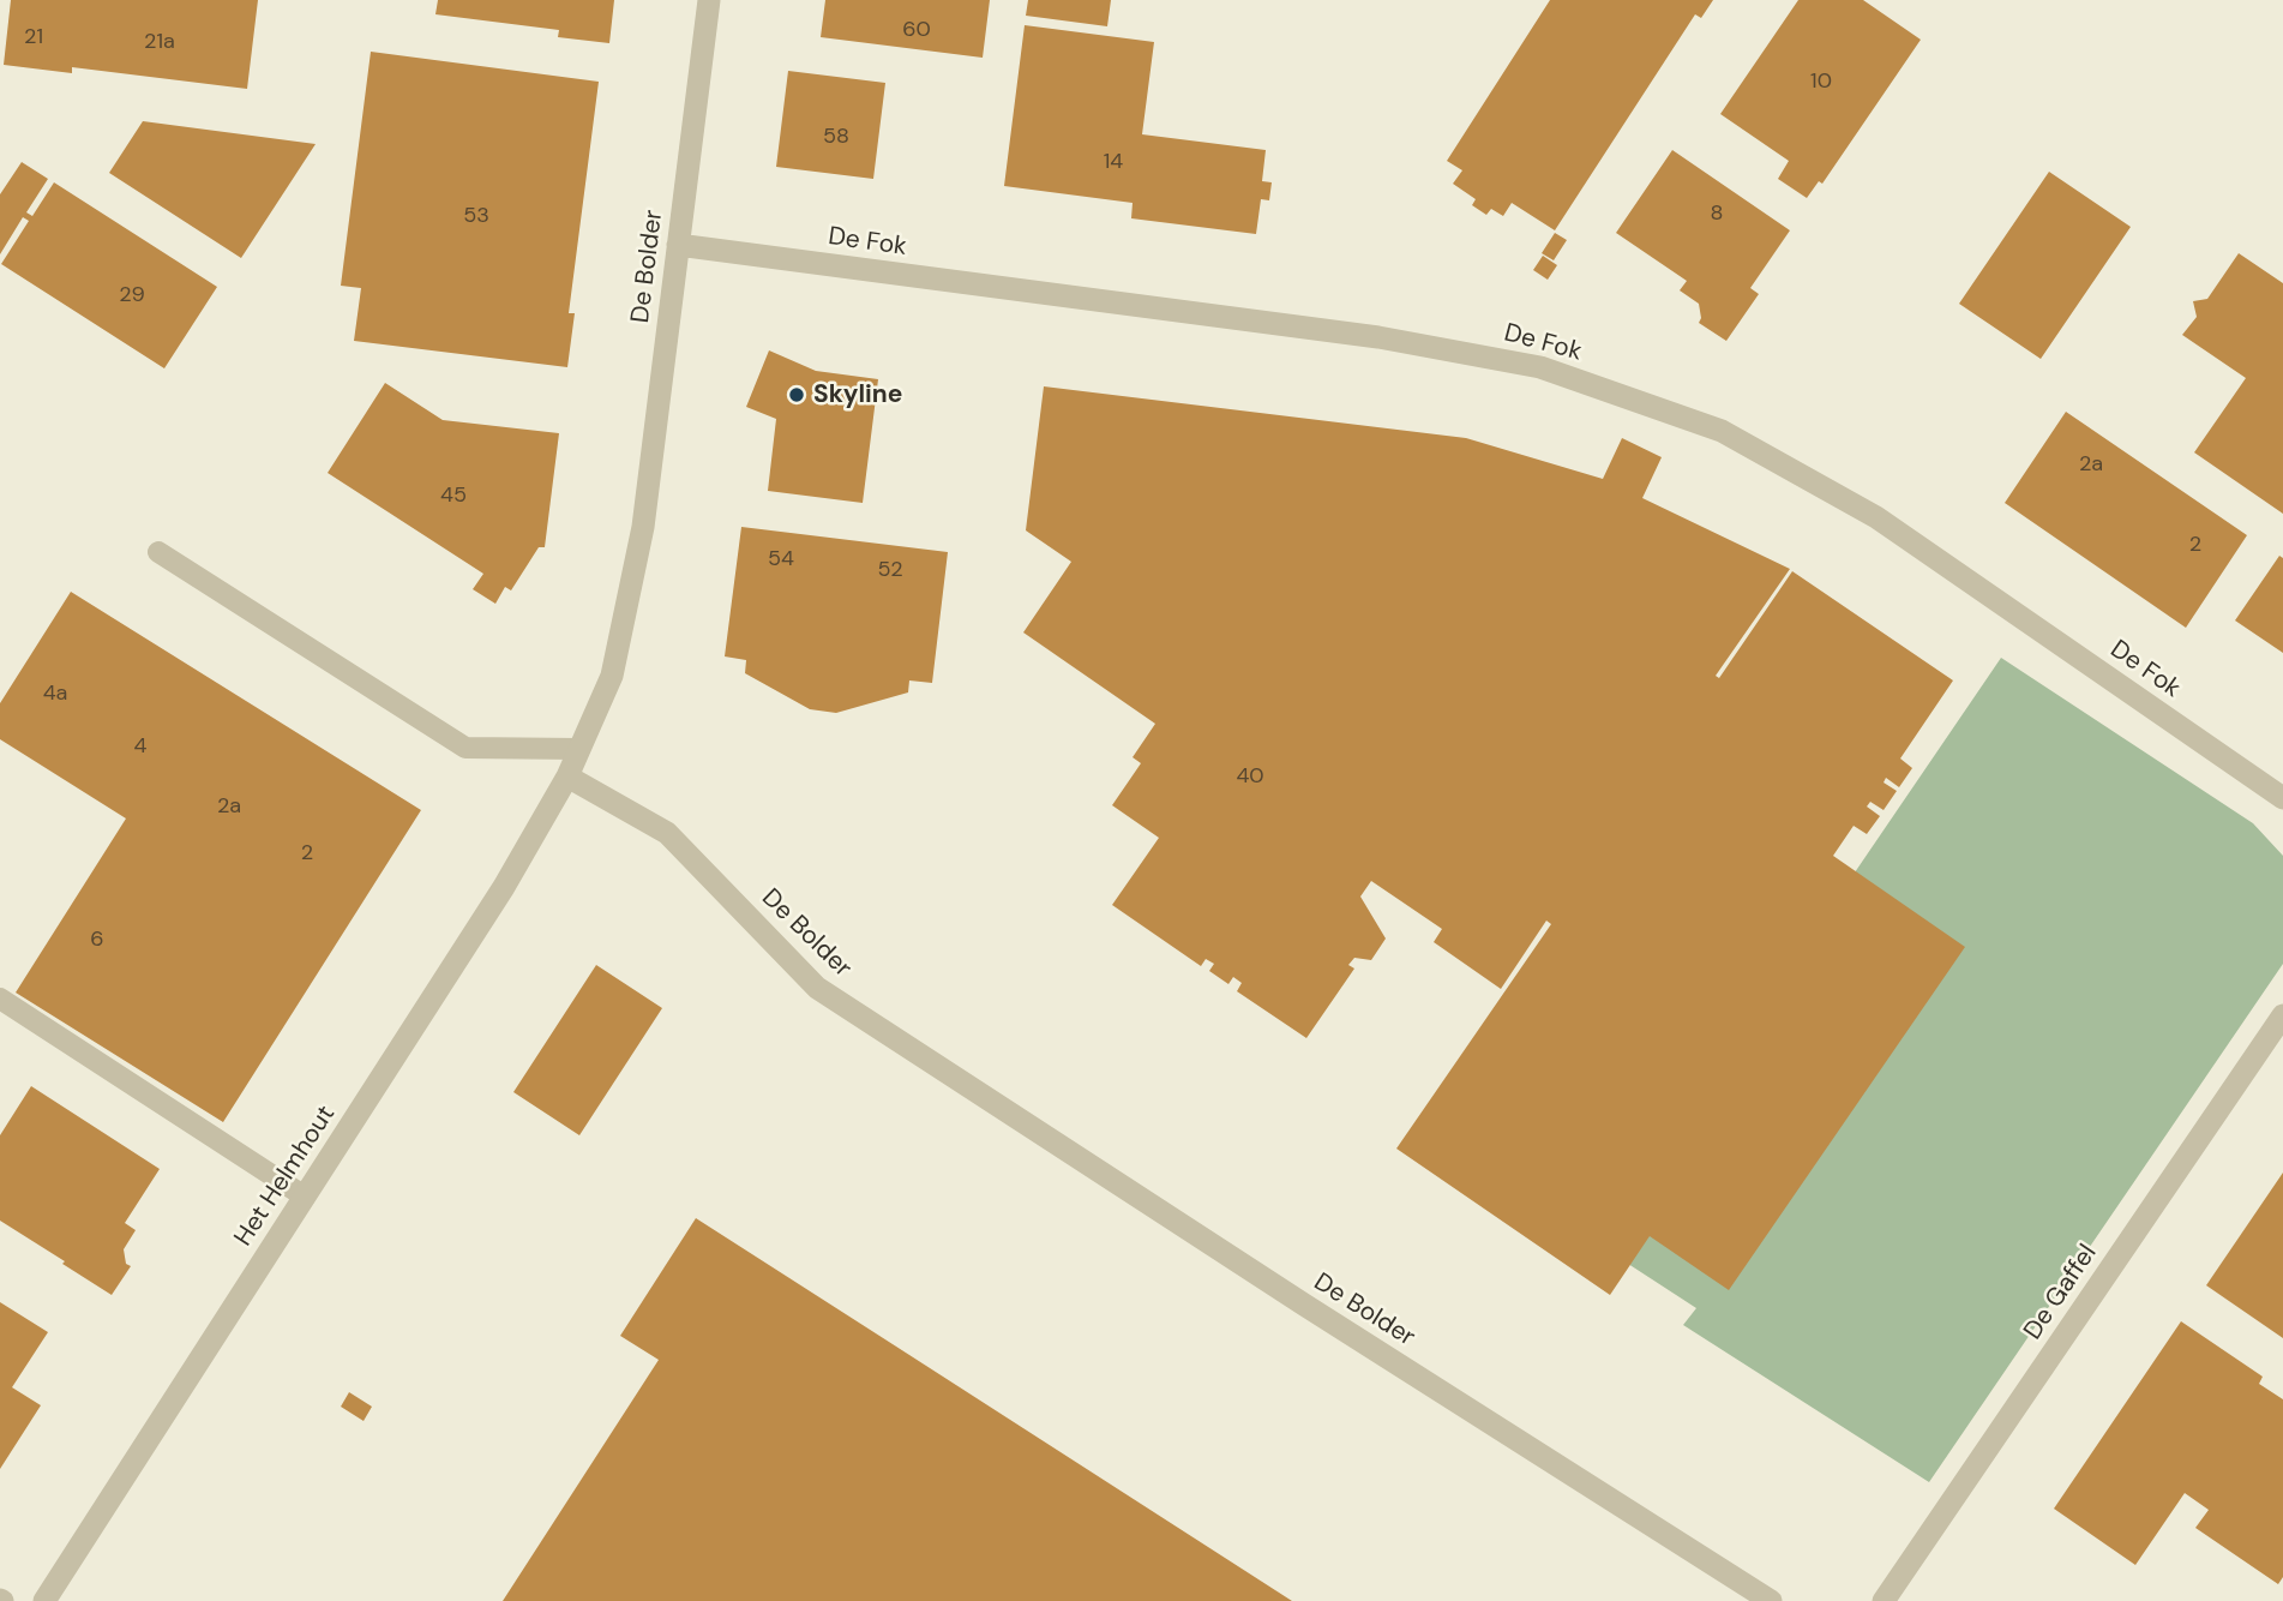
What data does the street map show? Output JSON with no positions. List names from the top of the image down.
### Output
{
  "streets": {
    "street": [
      "De Fok",
      "De Bolder",
      "Het Helmhout",
      "De Gaffel"
    ]
  },
  "crossings": [
    ["De Fok", "De Bolder"],
    ["De Bolder", "Het Helmhout"]
  ],
  "places": ["Skyline"],
  "house_numbers": [
    "60",
    "21",
    "21a",
    "10",
    "58",
    "14",
    "8",
    "53",
    "29",
    "2a",
    "45",
    "2",
    "54",
    "52",
    "4a",
    "4",
    "40",
    "2a",
    "2",
    "6"
  ]
}
